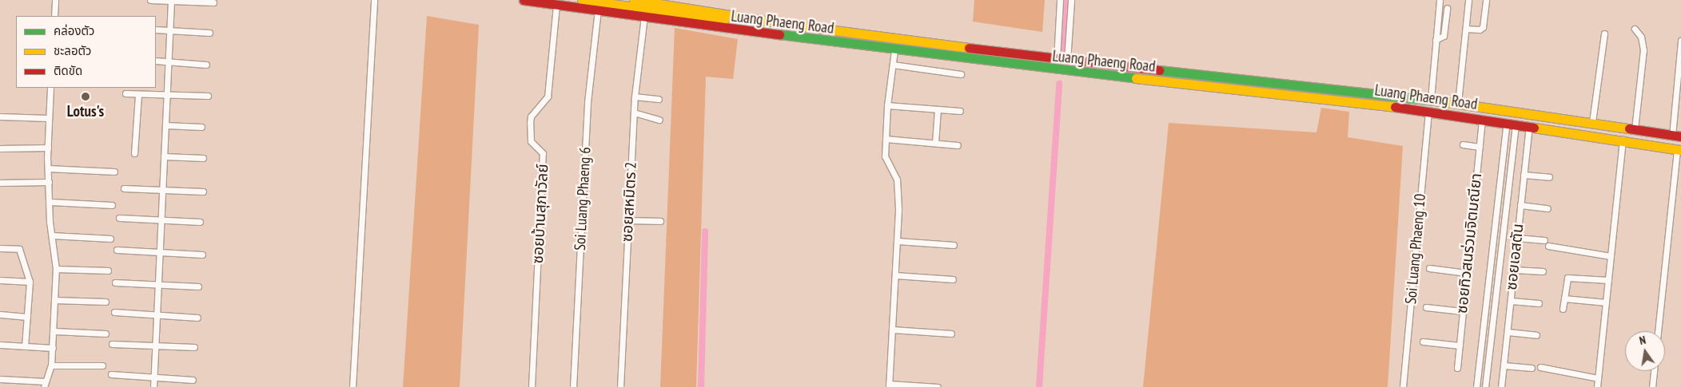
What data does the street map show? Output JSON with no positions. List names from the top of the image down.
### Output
{
  "streets": {
    "main road": ["Luang Phaeng Road"],
    "street": [
      "Soi Luang Phaeng 6",
      "ซอยสหมิตร 2",
      "ซอยบ้านสุภาวัลย์",
      "ซอยทิวสนร่วมจิตมณียา",
      "Soi Luang Phaeng 10",
      "ซอยเอสตัน"
    ]
  },
  "crossings": [
    ["Luang Phaeng Road", "Soi Luang Phaeng 6"],
    ["Luang Phaeng Road", "ซอยสหมิตร 2"],
    ["Luang Phaeng Road", "ซอยบ้านสุภาวัลย์"],
    ["Luang Phaeng Road", "ซอยทิวสนร่วมจิตมณียา"],
    ["Luang Phaeng Road", "Soi Luang Phaeng 10"],
    ["Luang Phaeng Road", "ซอยเอสตัน"]
  ],
  "places": ["Lotus's"],
  "legend": ["คล่องตัว", "ชะลอตัว", "ติดขัด"],
  "north": "top"
}
